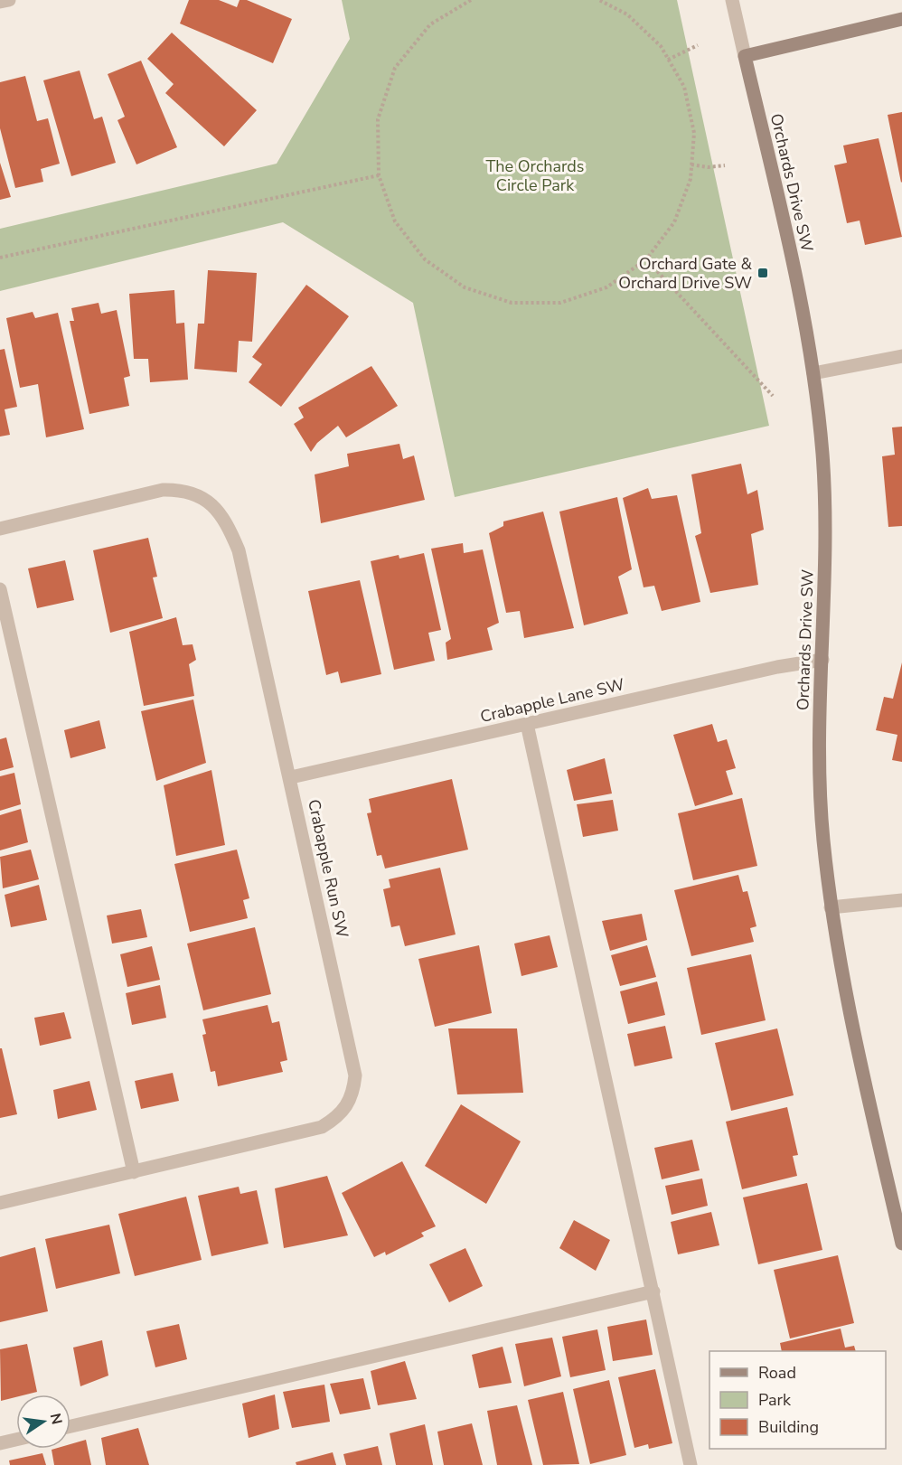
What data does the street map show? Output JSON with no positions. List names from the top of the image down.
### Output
{
  "streets": {
    "street": ["Orchards Drive SW", "Crabapple Lane SW", "Crabapple Run SW"]
  },
  "crossings": [
    ["Orchards Drive SW", "Crabapple Lane SW"],
    ["Crabapple Lane SW", "Crabapple Run SW"]
  ],
  "parks": ["The Orchards Circle Park"],
  "places": {
    "transit": ["Orchard Gate & Orchard Drive SW"]
  },
  "legend": ["Road", "Park", "Building"],
  "north": "right"
}
